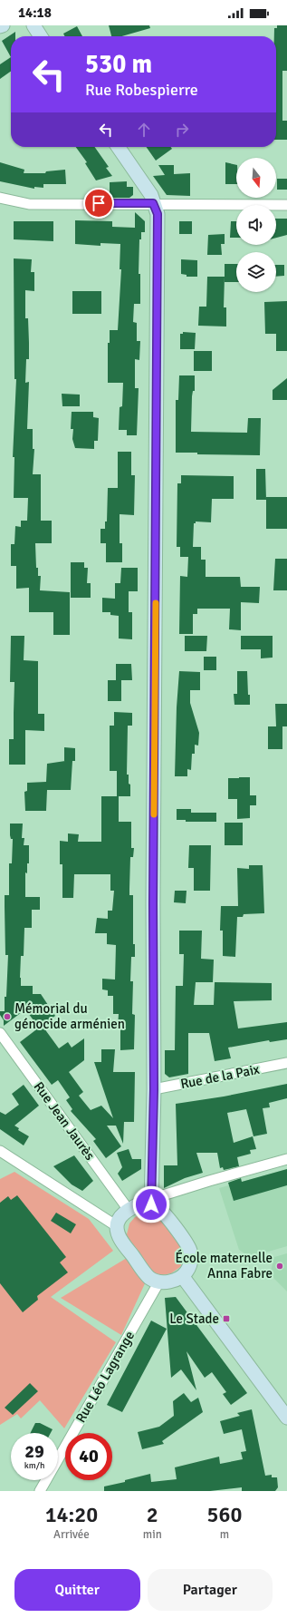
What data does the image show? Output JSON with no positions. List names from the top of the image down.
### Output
{
  "streets": {
    "street": ["Rue de la Paix", "Rue Jean Jaurès", "Rue Léo Lagrange"]
  },
  "crossings": [
    ["Rue Jean Jaurès", "Rue Léo Lagrange"]
  ],
  "places": {
    "other": ["Mémorial du génocide arménien", "École maternelle Anna Fabre"],
    "transit": ["Le Stade"]
  },
  "north": "bottom",
  "page": {
    "status": "14:18",
    "turn": ["530 m", "Rue Robespierre"],
    "speed": "29 km/h",
    "limit": "40",
    "eta": [
      "14:20",
      "Arrivée",
      "2",
      "min",
      "560",
      "m"
    ],
    "buttons": ["Quitter", "Partager"]
  }
}
